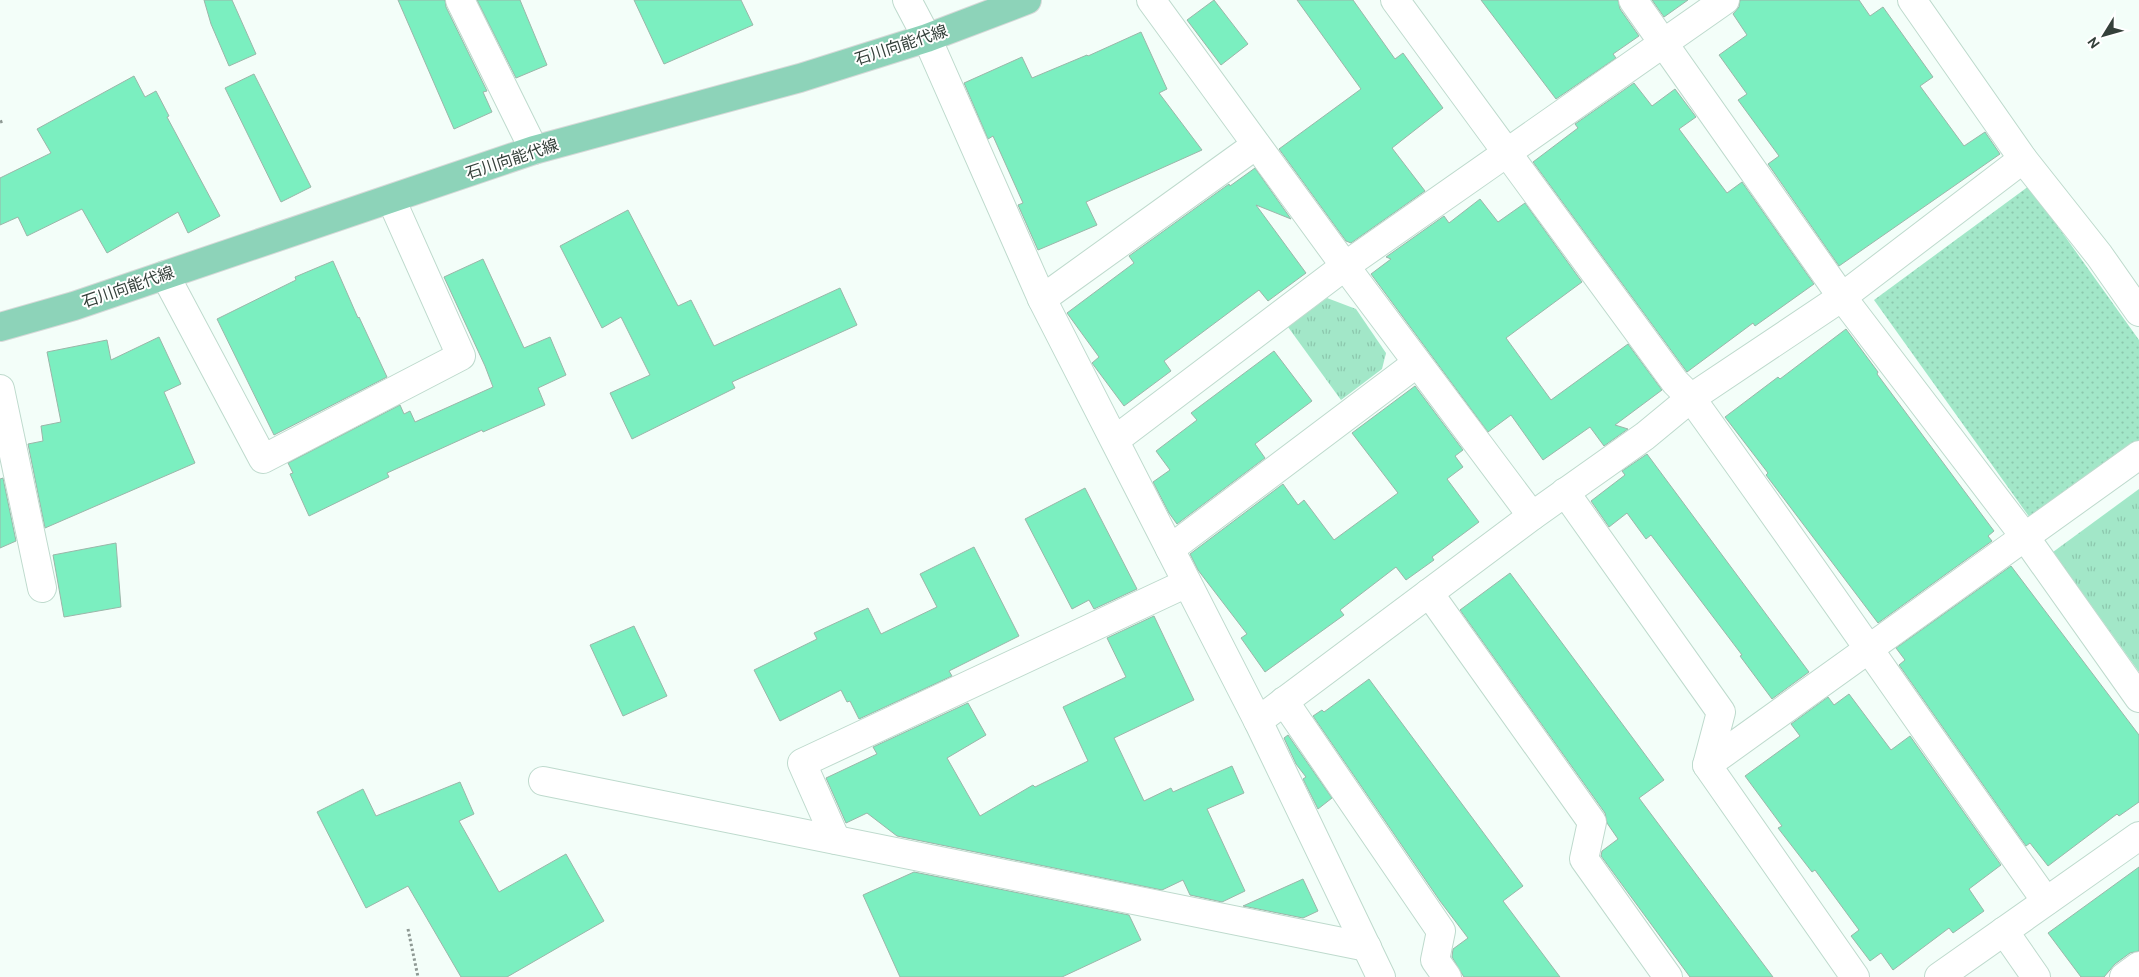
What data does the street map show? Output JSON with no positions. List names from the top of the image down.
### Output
{
  "streets": {
    "main road": ["石川向能代線"]
  },
  "north": "bottom left"
}
